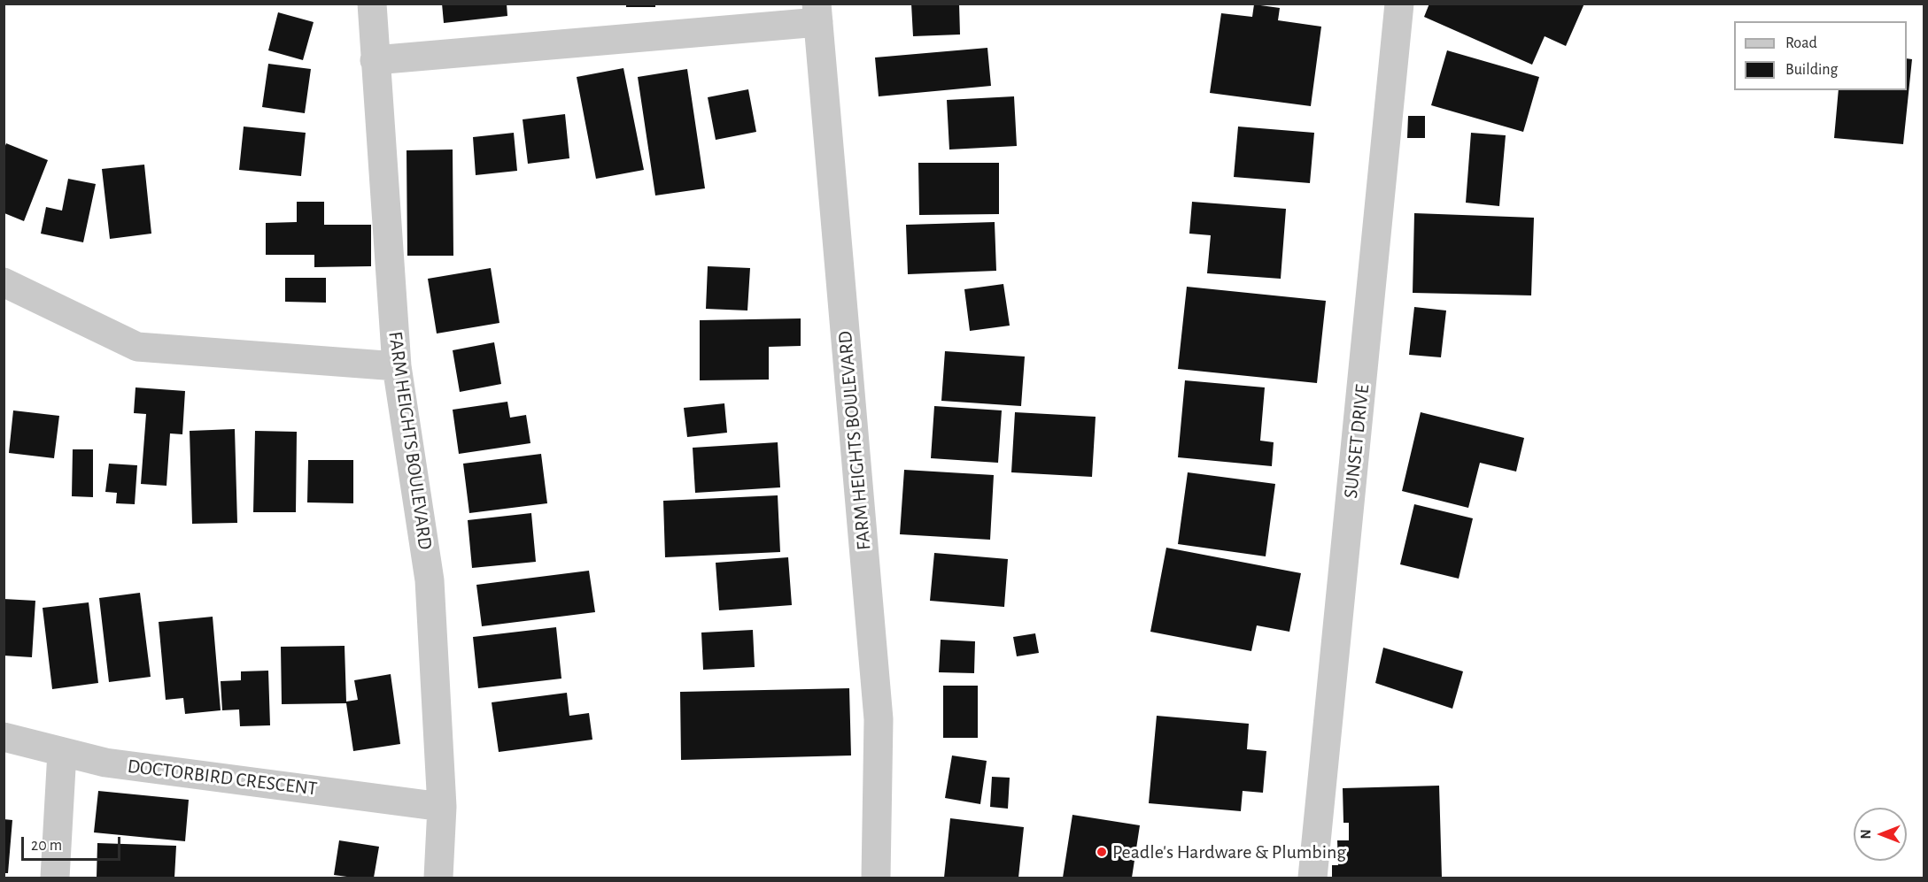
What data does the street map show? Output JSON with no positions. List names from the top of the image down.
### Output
{
  "streets": {
    "street": ["FARM HEIGHTS BOULEVARD", "SUNSET DRIVE", "DOCTORBIRD CRESCENT"]
  },
  "crossings": [
    ["FARM HEIGHTS BOULEVARD", "DOCTORBIRD CRESCENT"]
  ],
  "places": ["Peadle's Hardware & Plumbing"],
  "legend": ["Road", "Building"],
  "scale_bar": "20 m",
  "north": "left"
}
